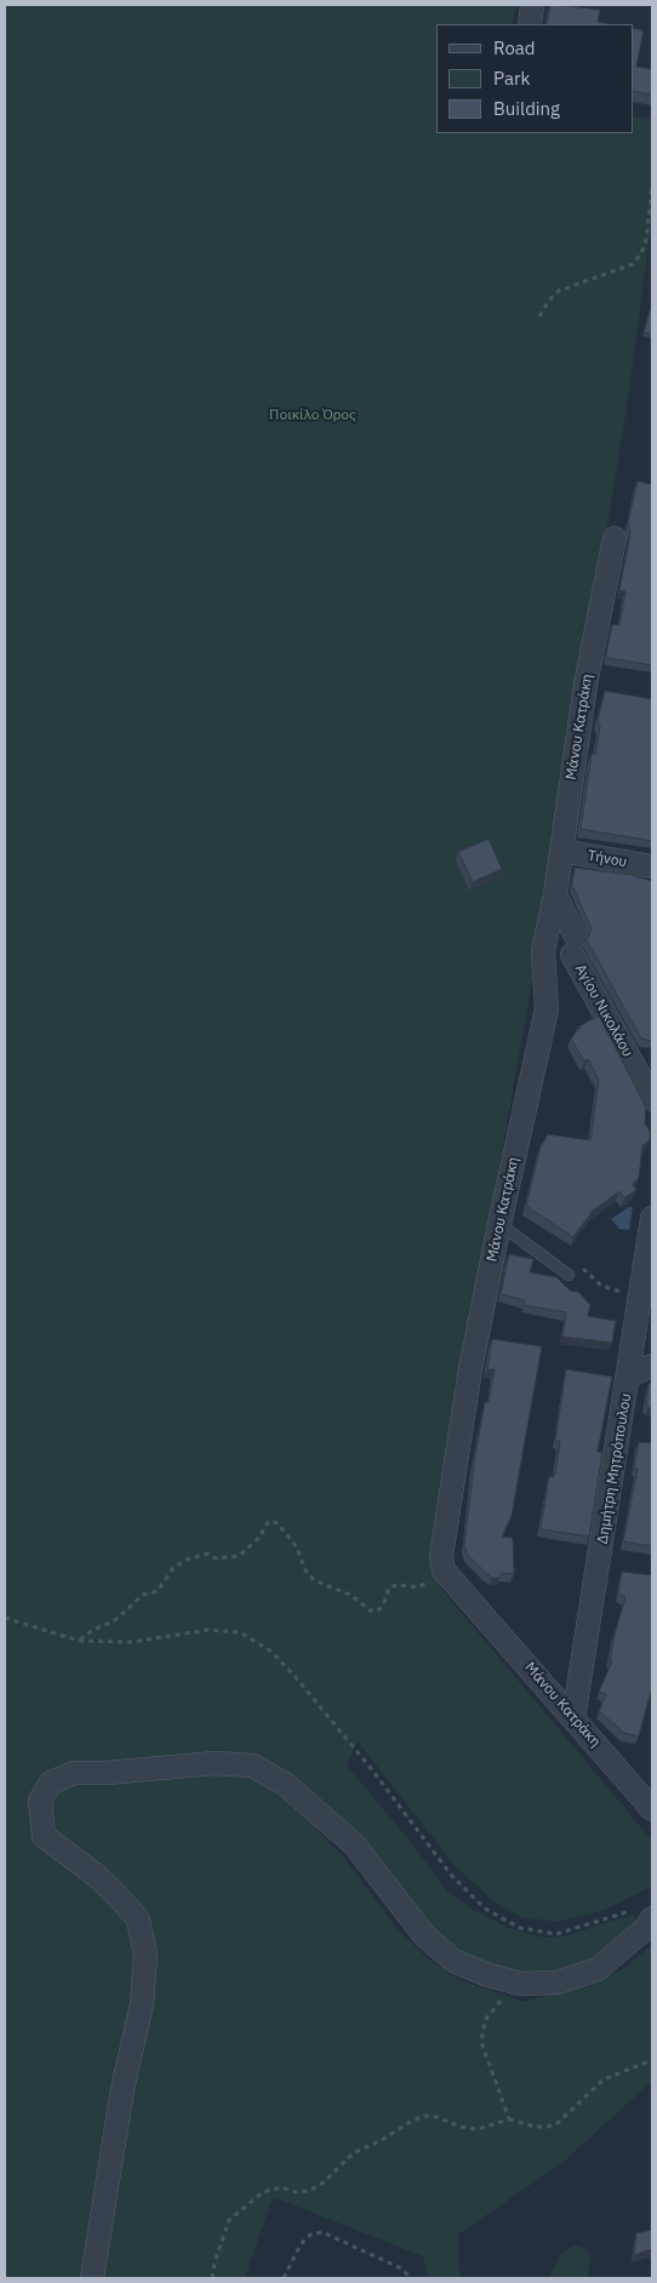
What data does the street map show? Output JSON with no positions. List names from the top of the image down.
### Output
{
  "streets": {
    "street": [
      "Μάνου Κατράκη",
      "Τήνου",
      "Αγίου Νικολάου",
      "Δημήτρη Μητρόπουλου"
    ]
  },
  "crossings": [
    ["Μάνου Κατράκη", "Τήνου"],
    ["Μάνου Κατράκη", "Αγίου Νικολάου"],
    ["Μάνου Κατράκη", "Δημήτρη Μητρόπουλου"]
  ],
  "parks": ["Ποικίλο Όρος"],
  "legend": ["Road", "Park", "Building"]
}
